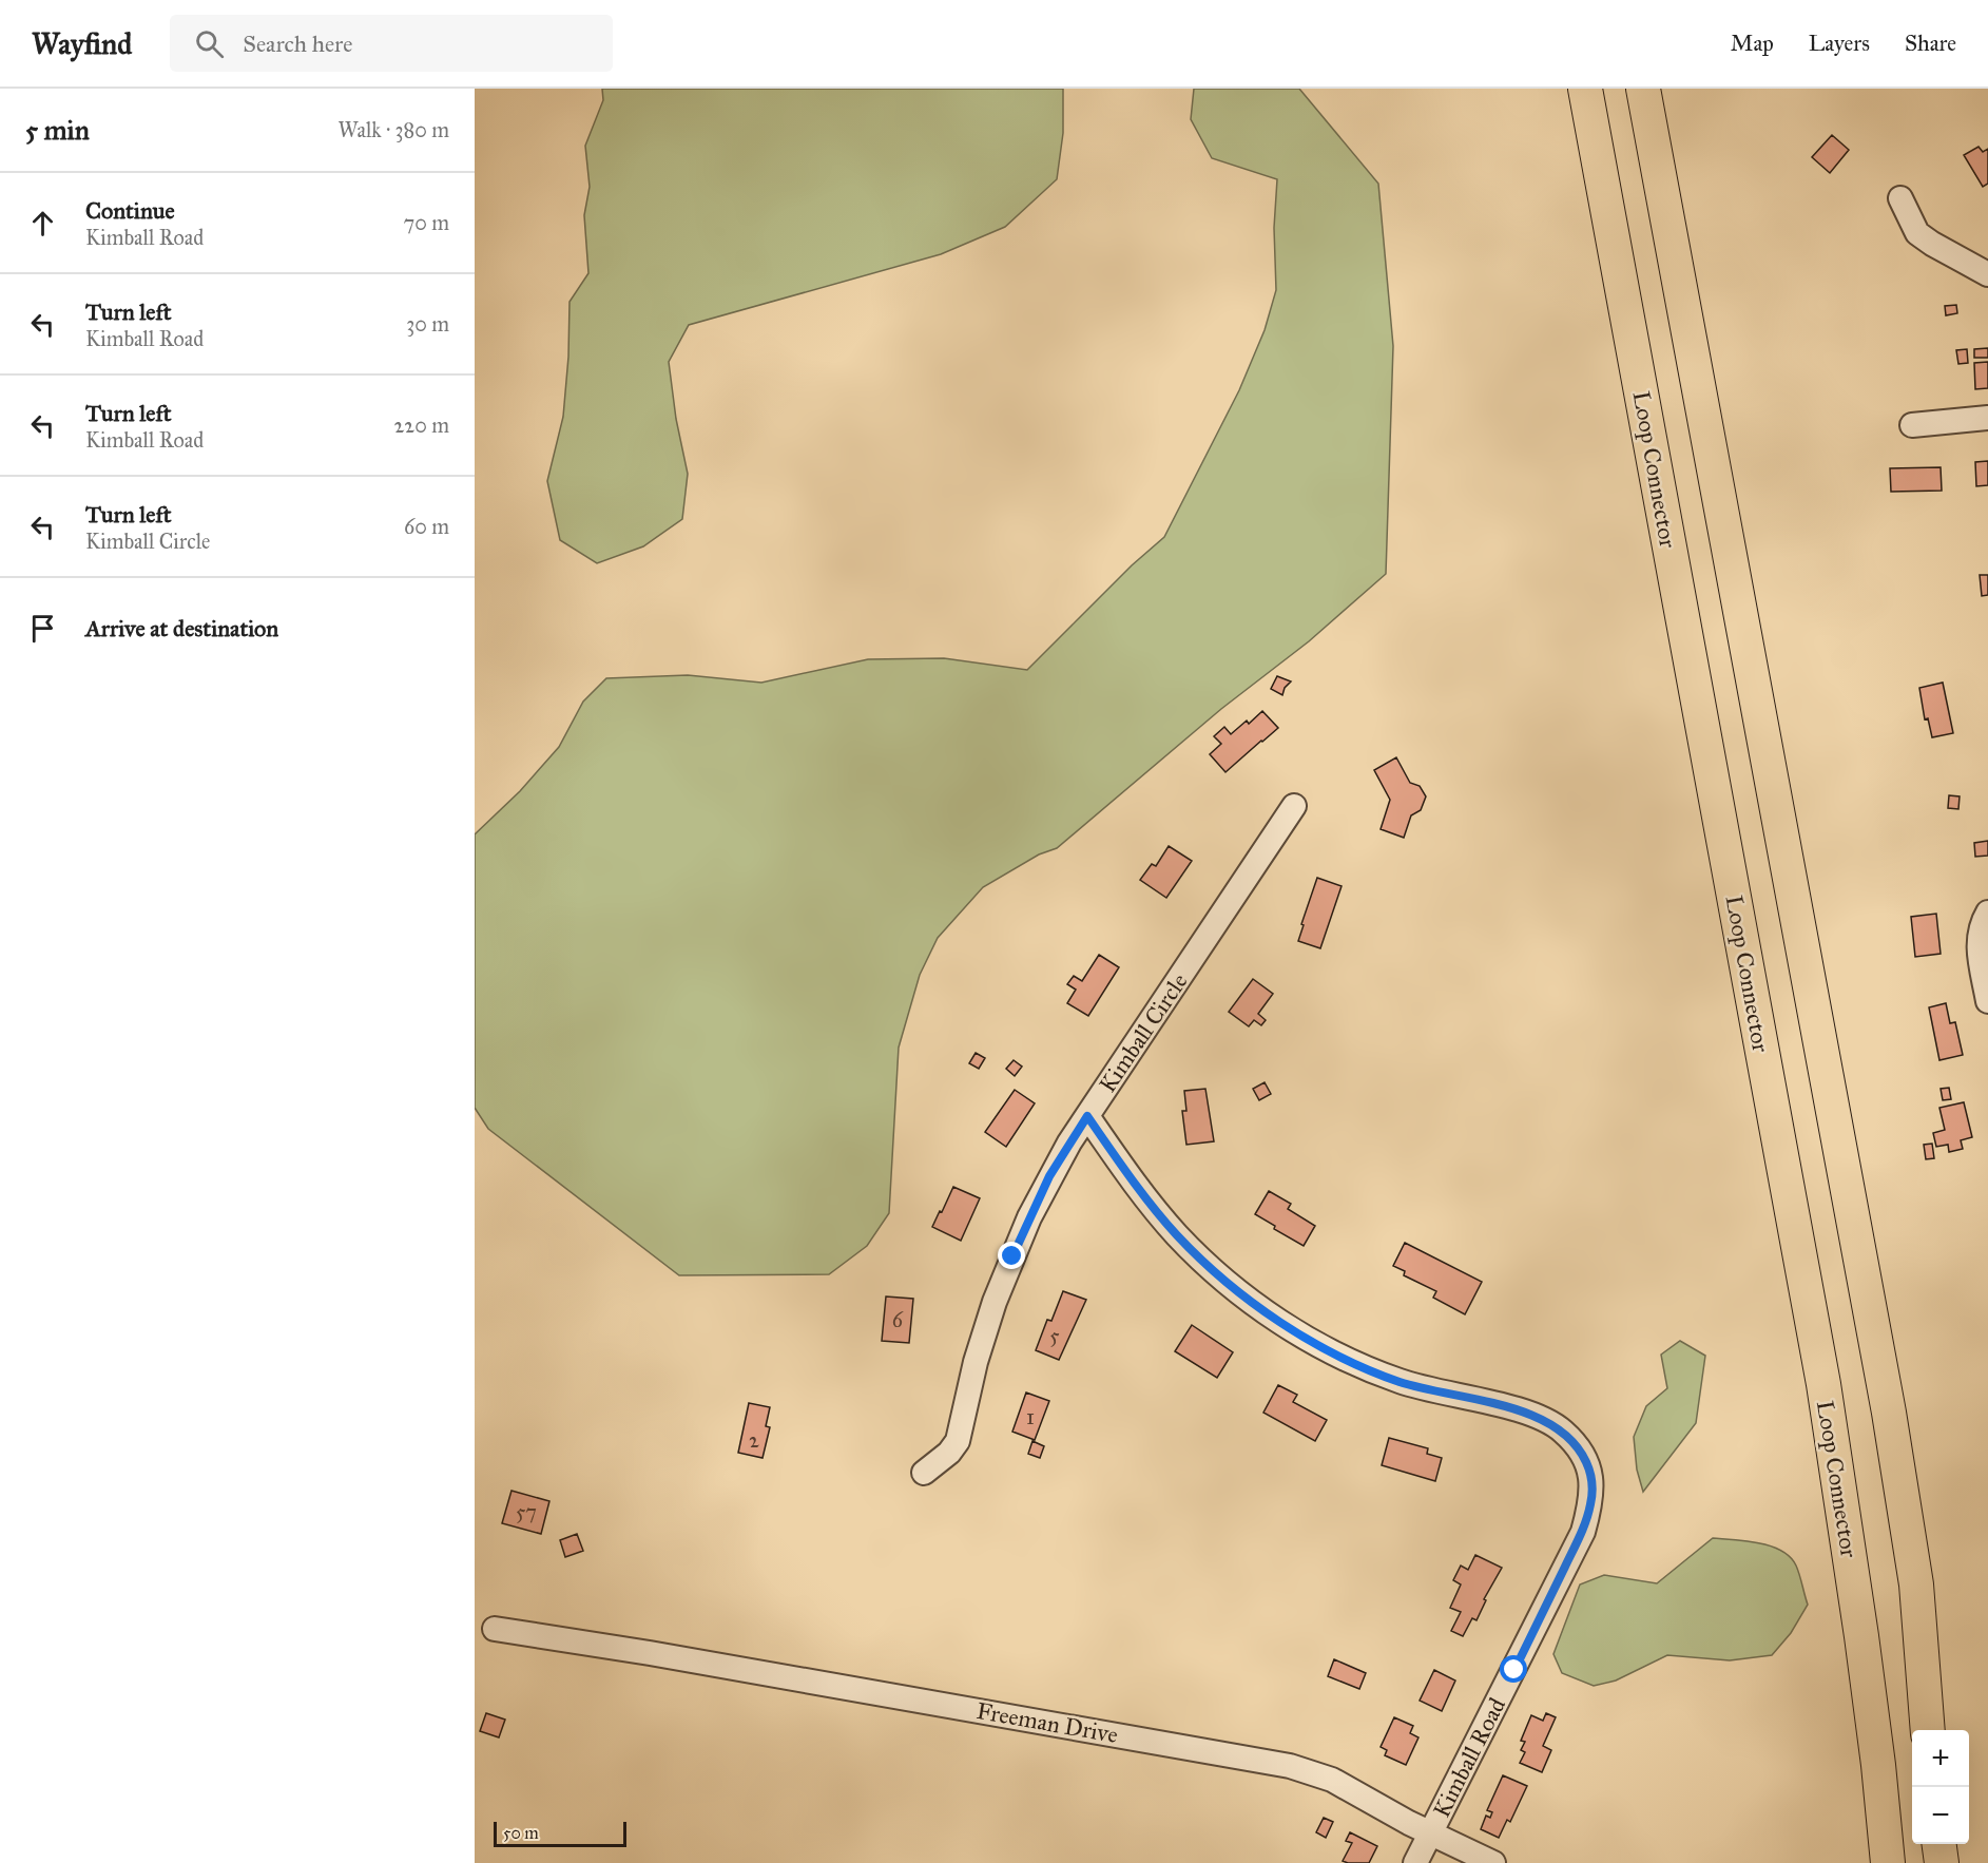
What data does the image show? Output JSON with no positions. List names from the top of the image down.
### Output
{
  "streets": {
    "highway": ["Loop Connector"],
    "street": ["Kimball Circle", "Freeman Drive", "Kimball Road"]
  },
  "crossings": [
    ["Kimball Circle", "Kimball Road"],
    ["Freeman Drive", "Kimball Road"]
  ],
  "house_numbers": [
    "6",
    "5",
    "1",
    "2",
    "57"
  ],
  "scale_bar": "50 m",
  "page": {
    "header": "Wayfind",
    "search": "Search here",
    "nav": ["Map", "Layers", "Share"],
    "heading": ["5 min", "Walk · 380 m"],
    "list": [
      ["Continue", "Kimball Road", "70 m"],
      ["Turn left", "Kimball Road", "30 m"],
      ["Turn left", "Kimball Road", "220 m"],
      ["Turn left", "Kimball Circle", "60 m"],
      "Arrive at destination"
    ],
    "map_buttons": ["+", "−"],
    "scale": "50 m"
  }
}
